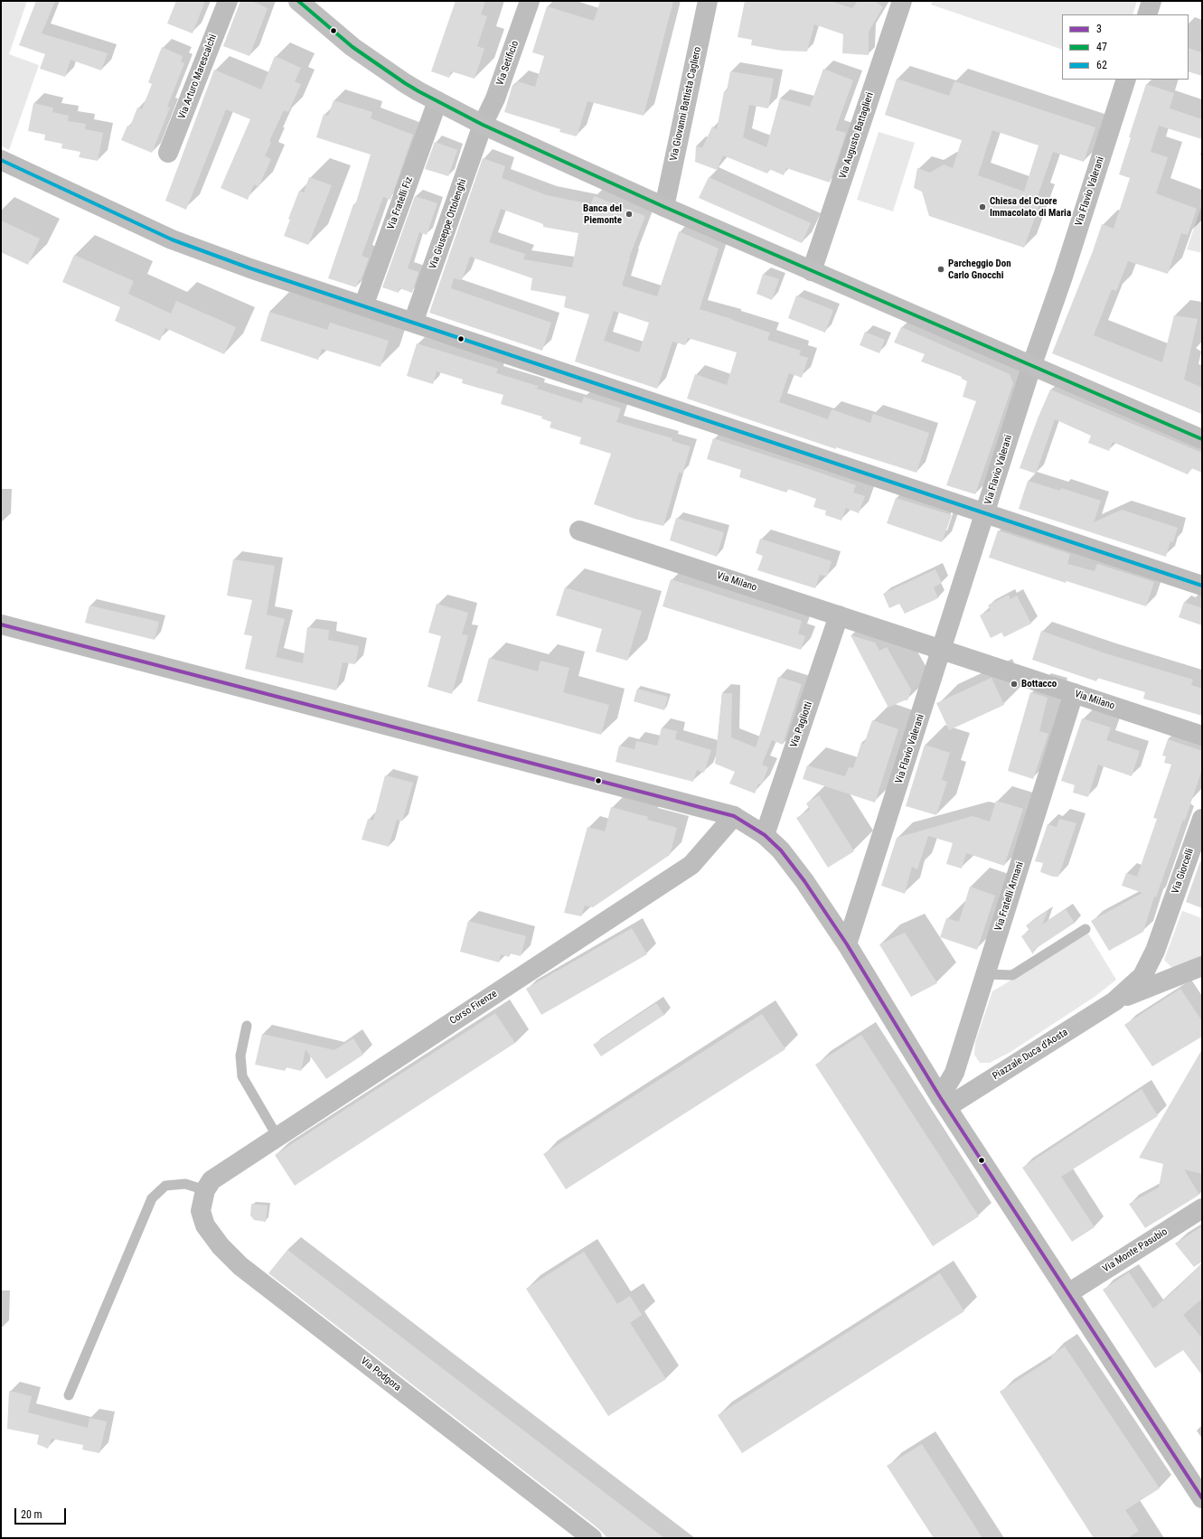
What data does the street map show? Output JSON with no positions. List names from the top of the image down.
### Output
{
  "streets": {
    "street": [
      "Via Setificio",
      "Via Arturo Marescalchi",
      "Via Giovanni Battista Cagliero",
      "Via Augusto Battaglieri",
      "Via Flavio Valerani",
      "Via Fratelli Fiz",
      "Via Giuseppe Ottolenghi",
      "Via Milano",
      "Via Pagliotti",
      "Via Giorcelli",
      "Via Fratelli Armani",
      "Corso Firenze",
      "Piazzale Duca d'Aosta",
      "Via Monte Pasubio",
      "Via Podgora"
    ]
  },
  "crossings": [
    ["Via Setificio", "Via Giuseppe Ottolenghi"],
    ["Via Flavio Valerani", "Via Milano"],
    ["Via Milano", "Via Pagliotti"],
    ["Via Milano", "Via Fratelli Armani"],
    ["Via Giorcelli", "Piazzale Duca d'Aosta"],
    ["Via Fratelli Armani", "Piazzale Duca d'Aosta"],
    ["Corso Firenze", "Via Podgora"]
  ],
  "places": [
    "Chiesa del Cuore Immacolato di Maria",
    "Banca del Piemonte",
    "Parcheggio Don Carlo Gnocchi",
    "Bottacco"
  ],
  "lines": ["transit line 47", "transit line 62", "transit line 3"],
  "legend": ["3", "47", "62"],
  "scale_bar": "20 m"
}
